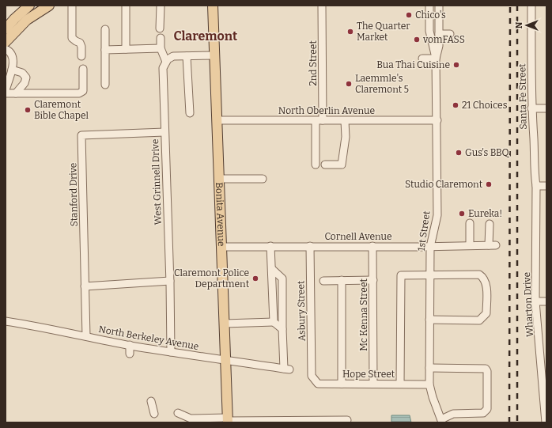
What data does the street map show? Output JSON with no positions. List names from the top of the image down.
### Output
{
  "streets": {
    "main road": ["Bonita Avenue"],
    "street": [
      "2nd Street",
      "Santa Fe Street",
      "North Oberlin Avenue",
      "West Grinnell Drive",
      "Stanford Drive",
      "1st Street",
      "Cornell Avenue",
      "Wharton Drive",
      "Asbury Street",
      "Mc Kenna Street",
      "North Berkeley Avenue",
      "Hope Street"
    ]
  },
  "crossings": [
    ["2nd Street", "North Oberlin Avenue"],
    ["Santa Fe Street", "Wharton Drive"],
    ["North Oberlin Avenue", "Bonita Avenue"],
    ["North Oberlin Avenue", "1st Street"],
    ["West Grinnell Drive", "Stanford Drive"],
    ["West Grinnell Drive", "North Berkeley Avenue"],
    ["Stanford Drive", "North Berkeley Avenue"],
    ["Bonita Avenue", "Cornell Avenue"],
    ["Bonita Avenue", "North Berkeley Avenue"],
    ["1st Street", "Cornell Avenue"],
    ["1st Street", "Hope Street"],
    ["Cornell Avenue", "Asbury Street"],
    ["Cornell Avenue", "Mc Kenna Street"],
    ["Asbury Street", "Hope Street"],
    ["Mc Kenna Street", "Hope Street"]
  ],
  "districts": ["Claremont"],
  "places": [
    "Chico's",
    "The Quarter Market",
    "vomFASS",
    "Bua Thai Cuisine",
    "Laemmle's Claremont 5",
    "21 Choices",
    "Claremont Bible Chapel",
    "Gus's BBQ",
    "Studio Claremont",
    "Eureka!",
    "Claremont Police Department"
  ],
  "north": "left"
}
